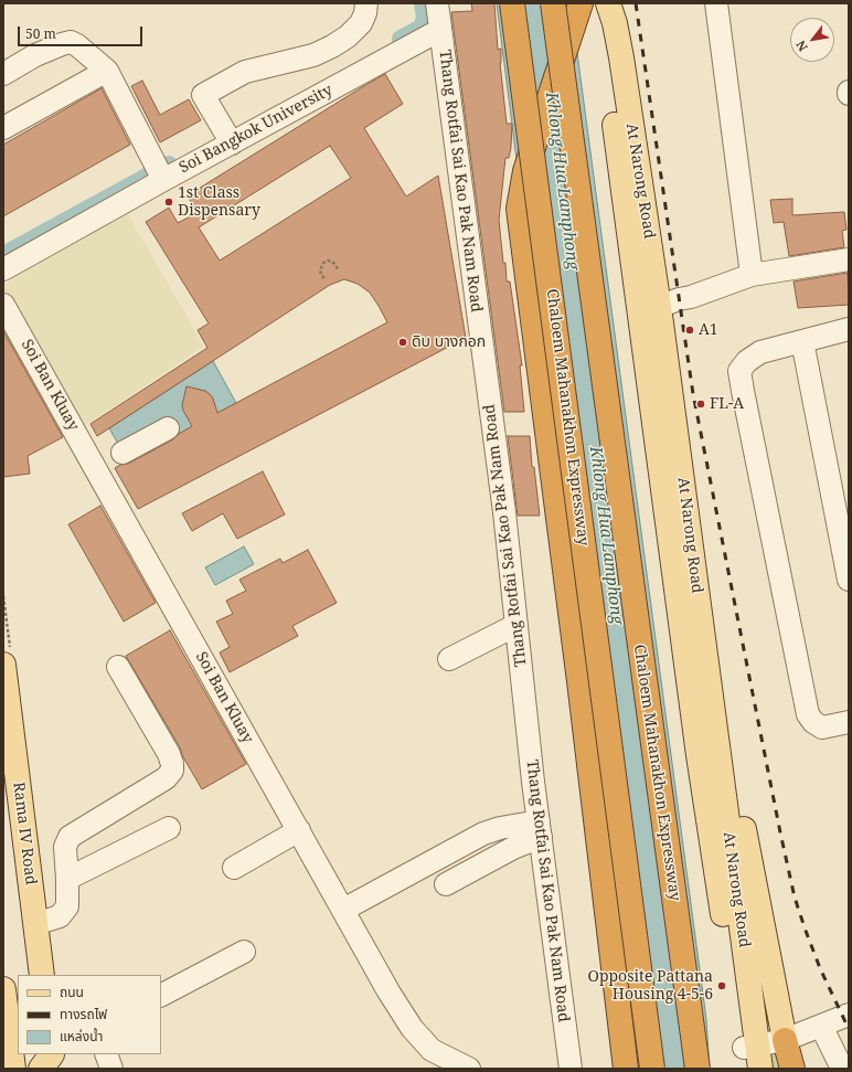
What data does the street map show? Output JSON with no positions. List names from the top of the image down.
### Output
{
  "streets": {
    "highway": ["Chaloem Mahanakhon Expressway"],
    "main road": ["At Narong Road", "Rama IV Road"],
    "street": ["Soi Bangkok University", "Thang Rotfai Sai Kao Pak Nam Road", "Soi Ban Kluay"]
  },
  "crossings": [
    ["Soi Bangkok University", "Thang Rotfai Sai Kao Pak Nam Road"]
  ],
  "water": ["Khlong Hua Lamphong"],
  "places": [
    "1st Class Dispensary",
    "A1",
    "ดิบ บางกอก",
    "FL-A",
    "Opposite Pattana Housing 4-5-6"
  ],
  "legend": ["ถนน", "ทางรถไฟ", "แหล่งน้ำ"],
  "scale_bar": "50 m",
  "north": "bottom left"
}
